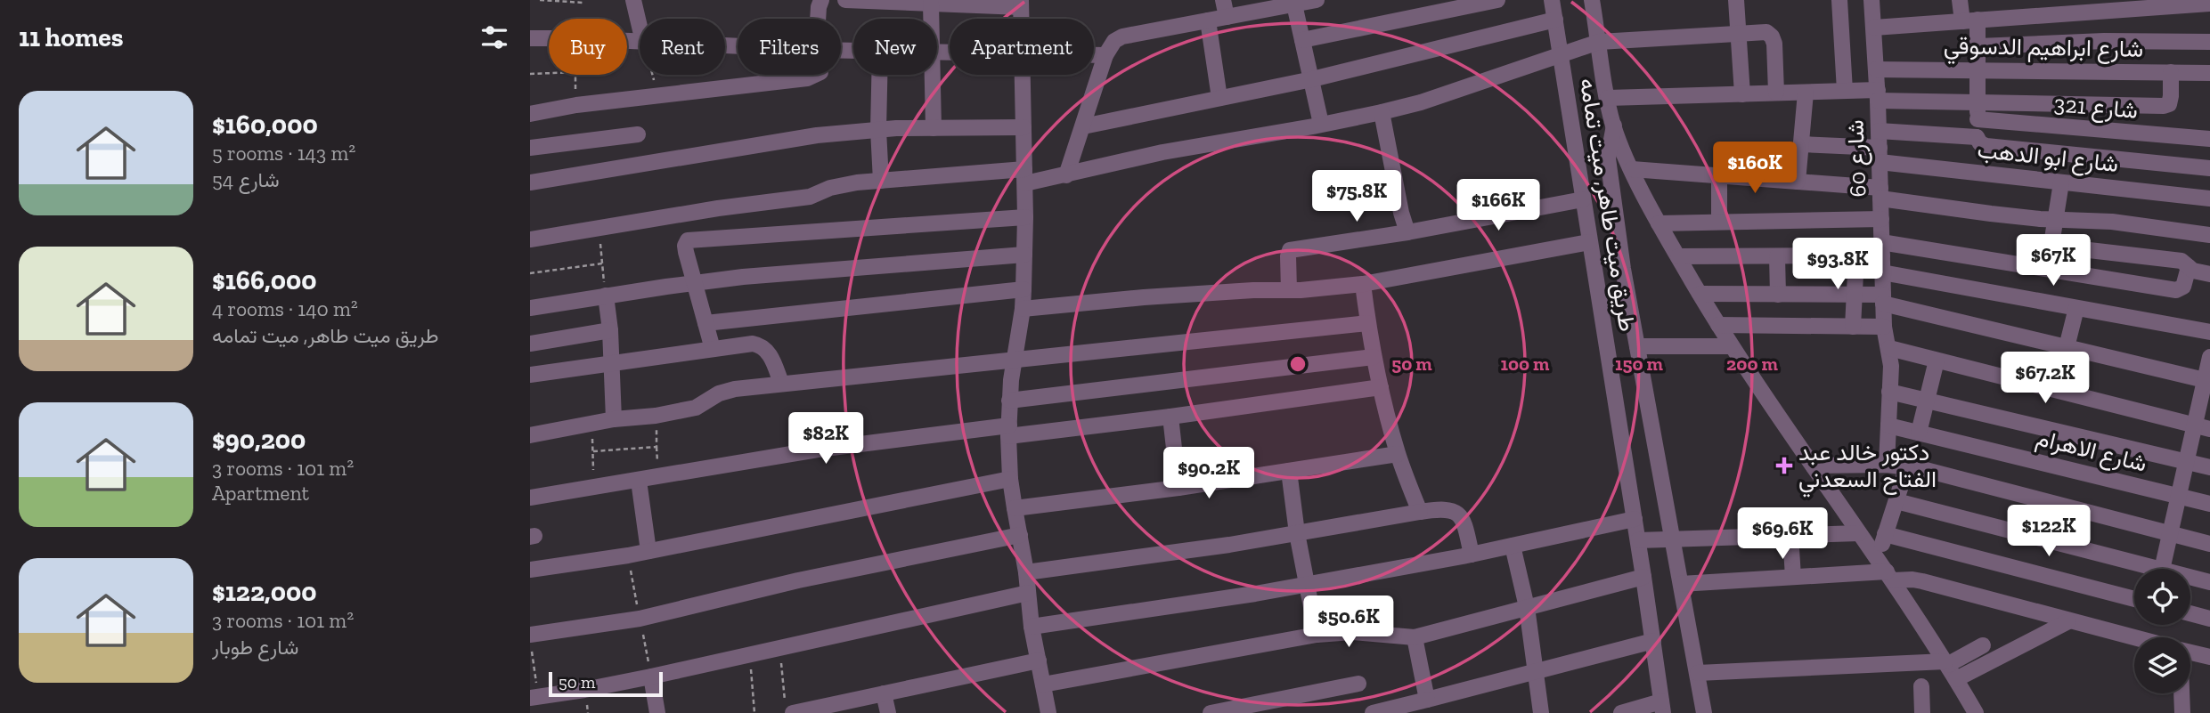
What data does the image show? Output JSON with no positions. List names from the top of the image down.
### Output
{
  "streets": {
    "street": [
      "شارع ابراهيم الدسوقي",
      "شارع 321",
      "شارع ابو الدهب",
      "شارع 60",
      "طريق ميت طاهر, ميت تمامه",
      "شارع الاهرام"
    ]
  },
  "crossings": [
    ["شارع ابراهيم الدسوقي", "شارع 60"],
    ["شارع ابو الدهب", "شارع 60"],
    ["شارع 60", "شارع الاهرام"]
  ],
  "places": {
    "health": ["دكتور خالد عبد الفتاح السعدني"]
  },
  "scale_bar": "50 m",
  "page": {
    "heading": "11 homes",
    "chip": [
      "Buy",
      "Rent",
      "Filters",
      "New",
      "Apartment"
    ],
    "list": [
      {
        "name": "$160,000",
        "note": "5 rooms · 143 m² · شارع 54"
      },
      {
        "name": "$166,000",
        "note": "4 rooms · 140 m² · طريق ميت طاهر, ميت تمامه"
      },
      {
        "name": "$90,200",
        "note": "3 rooms · 101 m² · Apartment"
      },
      {
        "name": "$122,000",
        "note": "3 rooms · 101 m² · شارع طوبار"
      }
    ],
    "price": [
      "$160K",
      "$75.8K",
      "$166K",
      "$67K",
      "$93.8K",
      "$67.2K",
      "$82K",
      "$90.2K",
      "$122K",
      "$69.6K",
      "$50.6K"
    ],
    "scale": "50 m"
  },
  "rings": [
    "50 m",
    "100 m",
    "150 m",
    "200 m"
  ]
}
